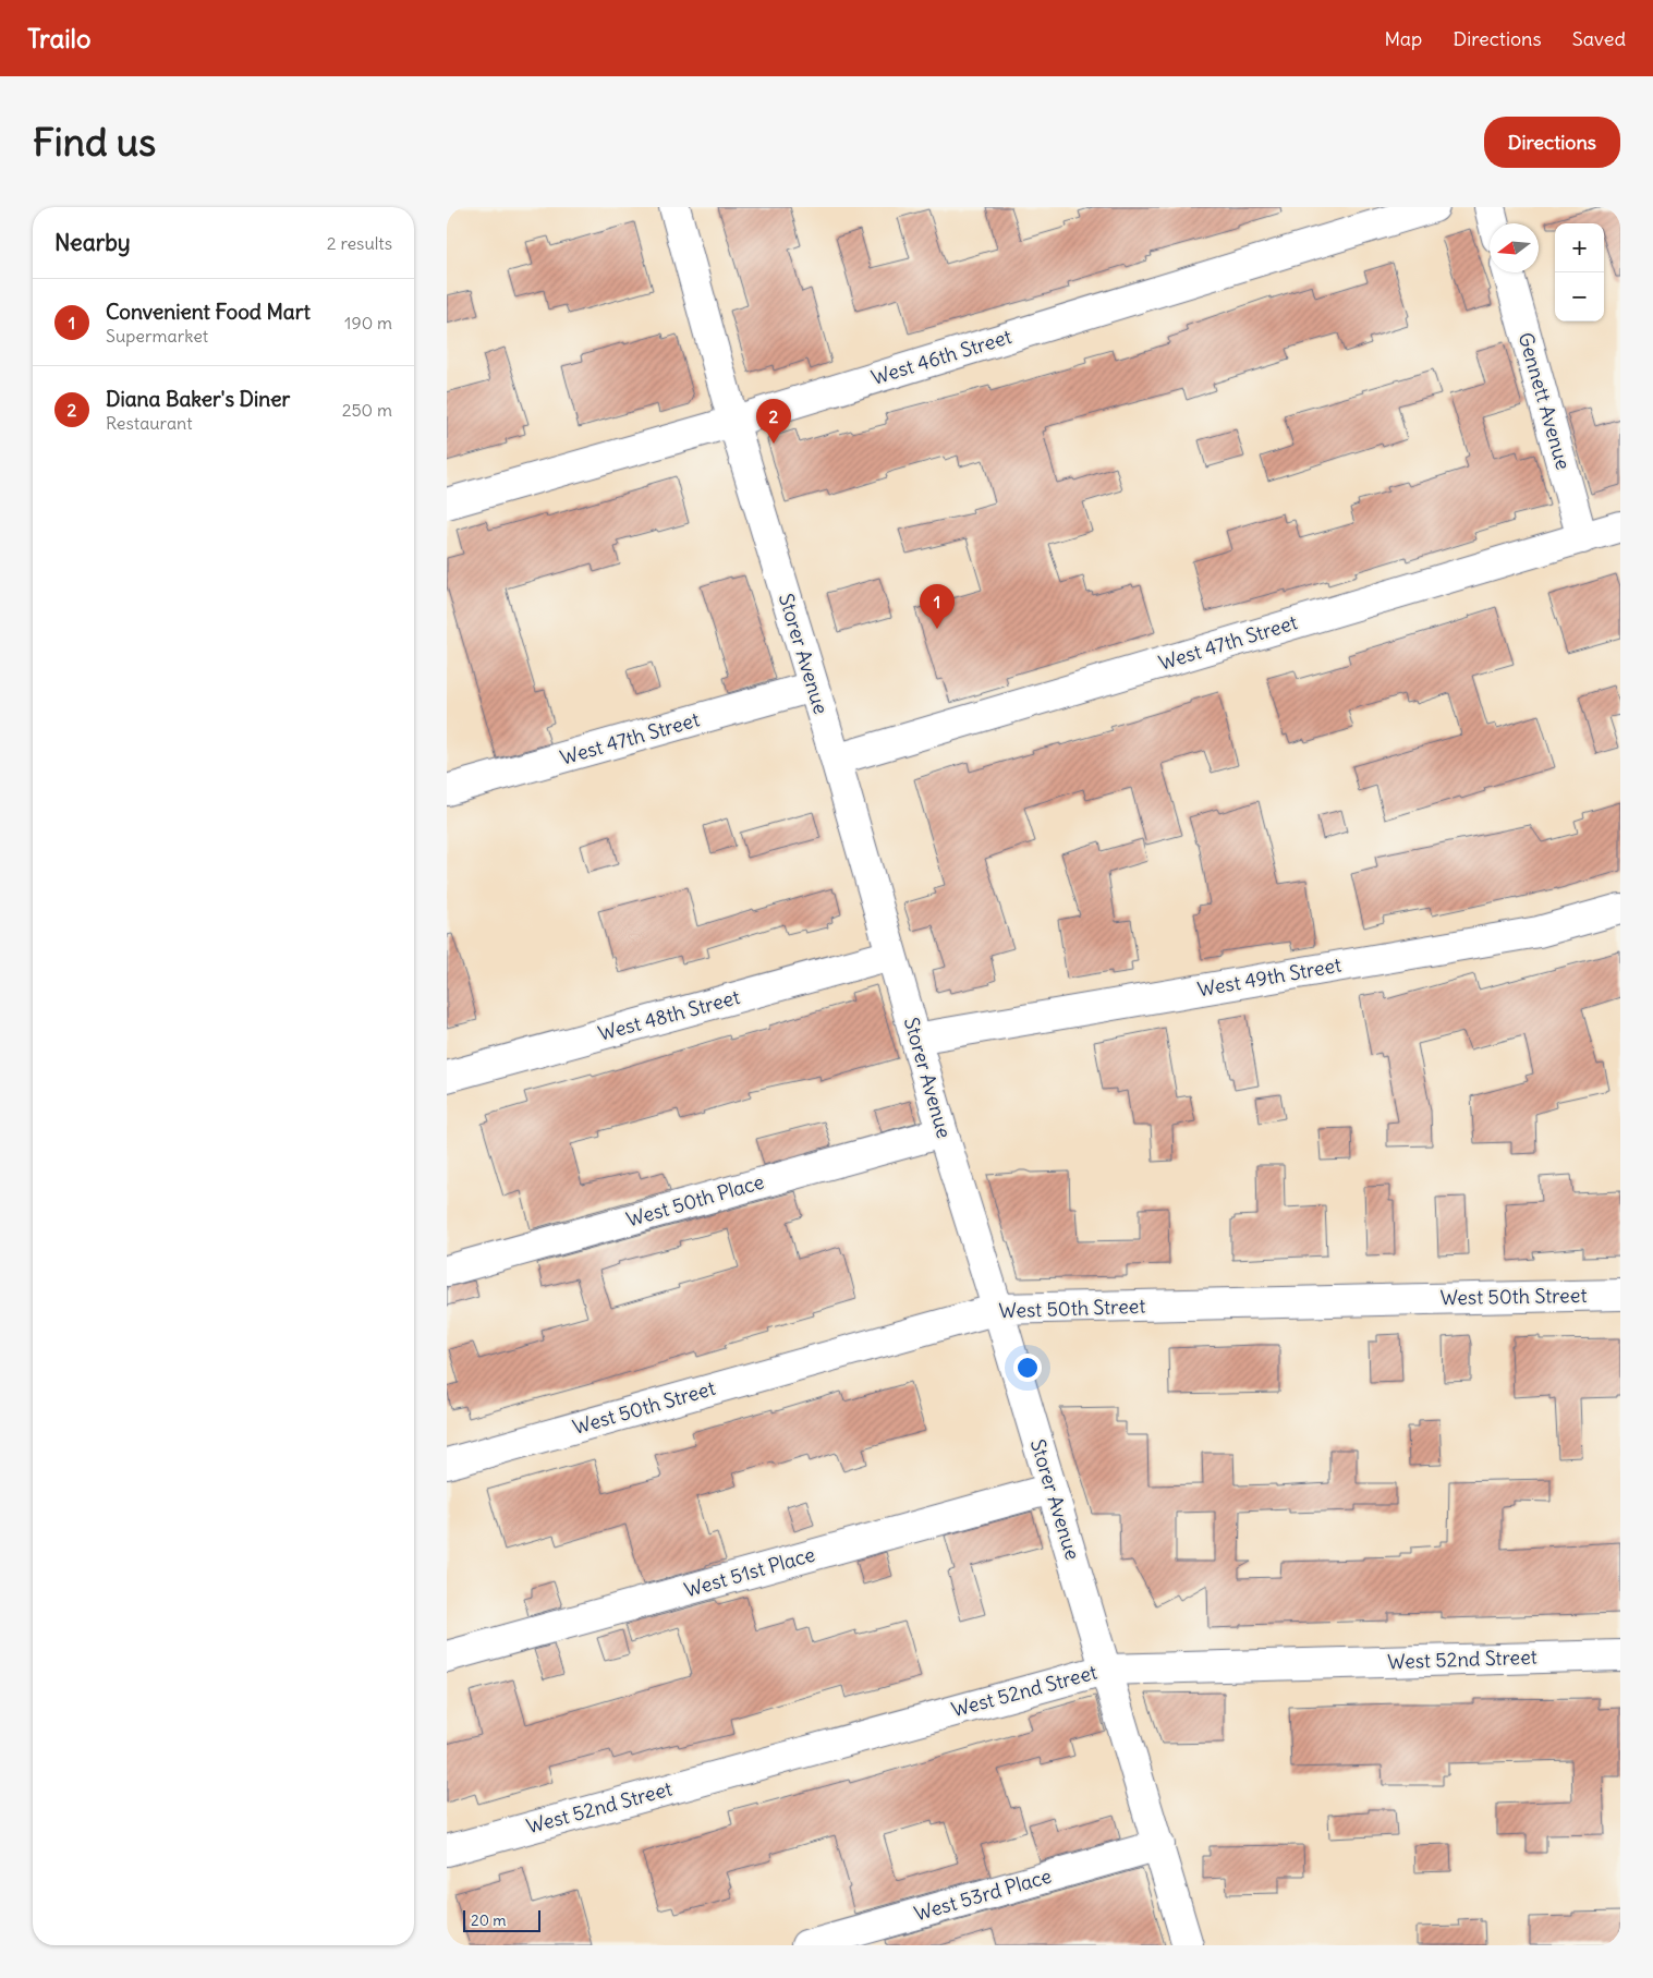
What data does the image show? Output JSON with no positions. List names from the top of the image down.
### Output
{
  "streets": {
    "street": [
      "West 46th Street",
      "Gennett Avenue",
      "West 47th Street",
      "Storer Avenue",
      "West 49th Street",
      "West 48th Street",
      "West 50th Place",
      "West 50th Street",
      "West 51st Place",
      "West 52nd Street",
      "West 53rd Place"
    ]
  },
  "crossings": [
    ["West 46th Street", "Storer Avenue"],
    ["Gennett Avenue", "West 47th Street"],
    ["West 47th Street", "Storer Avenue"],
    ["Storer Avenue", "West 49th Street"],
    ["Storer Avenue", "West 48th Street"],
    ["Storer Avenue", "West 50th Place"],
    ["Storer Avenue", "West 50th Street"],
    ["Storer Avenue", "West 51st Place"],
    ["Storer Avenue", "West 52nd Street"],
    ["Storer Avenue", "West 53rd Place"]
  ],
  "scale_bar": "20 m",
  "north": "left",
  "page": {
    "header": "Trailo",
    "nav": ["Map", "Directions", "Saved"],
    "buttons": "Directions",
    "title": "Find us",
    "heading": ["Nearby", "2 results"],
    "map_buttons": ["+", "−"],
    "list": [
      {
        "mark": "1",
        "name": "Convenient Food Mart",
        "note": "Supermarket",
        "value": "190 m"
      },
      {
        "mark": "2",
        "name": "Diana Baker's Diner",
        "note": "Restaurant",
        "value": "250 m"
      }
    ],
    "pins": ["2", "1"],
    "scale": "20 m"
  }
}
